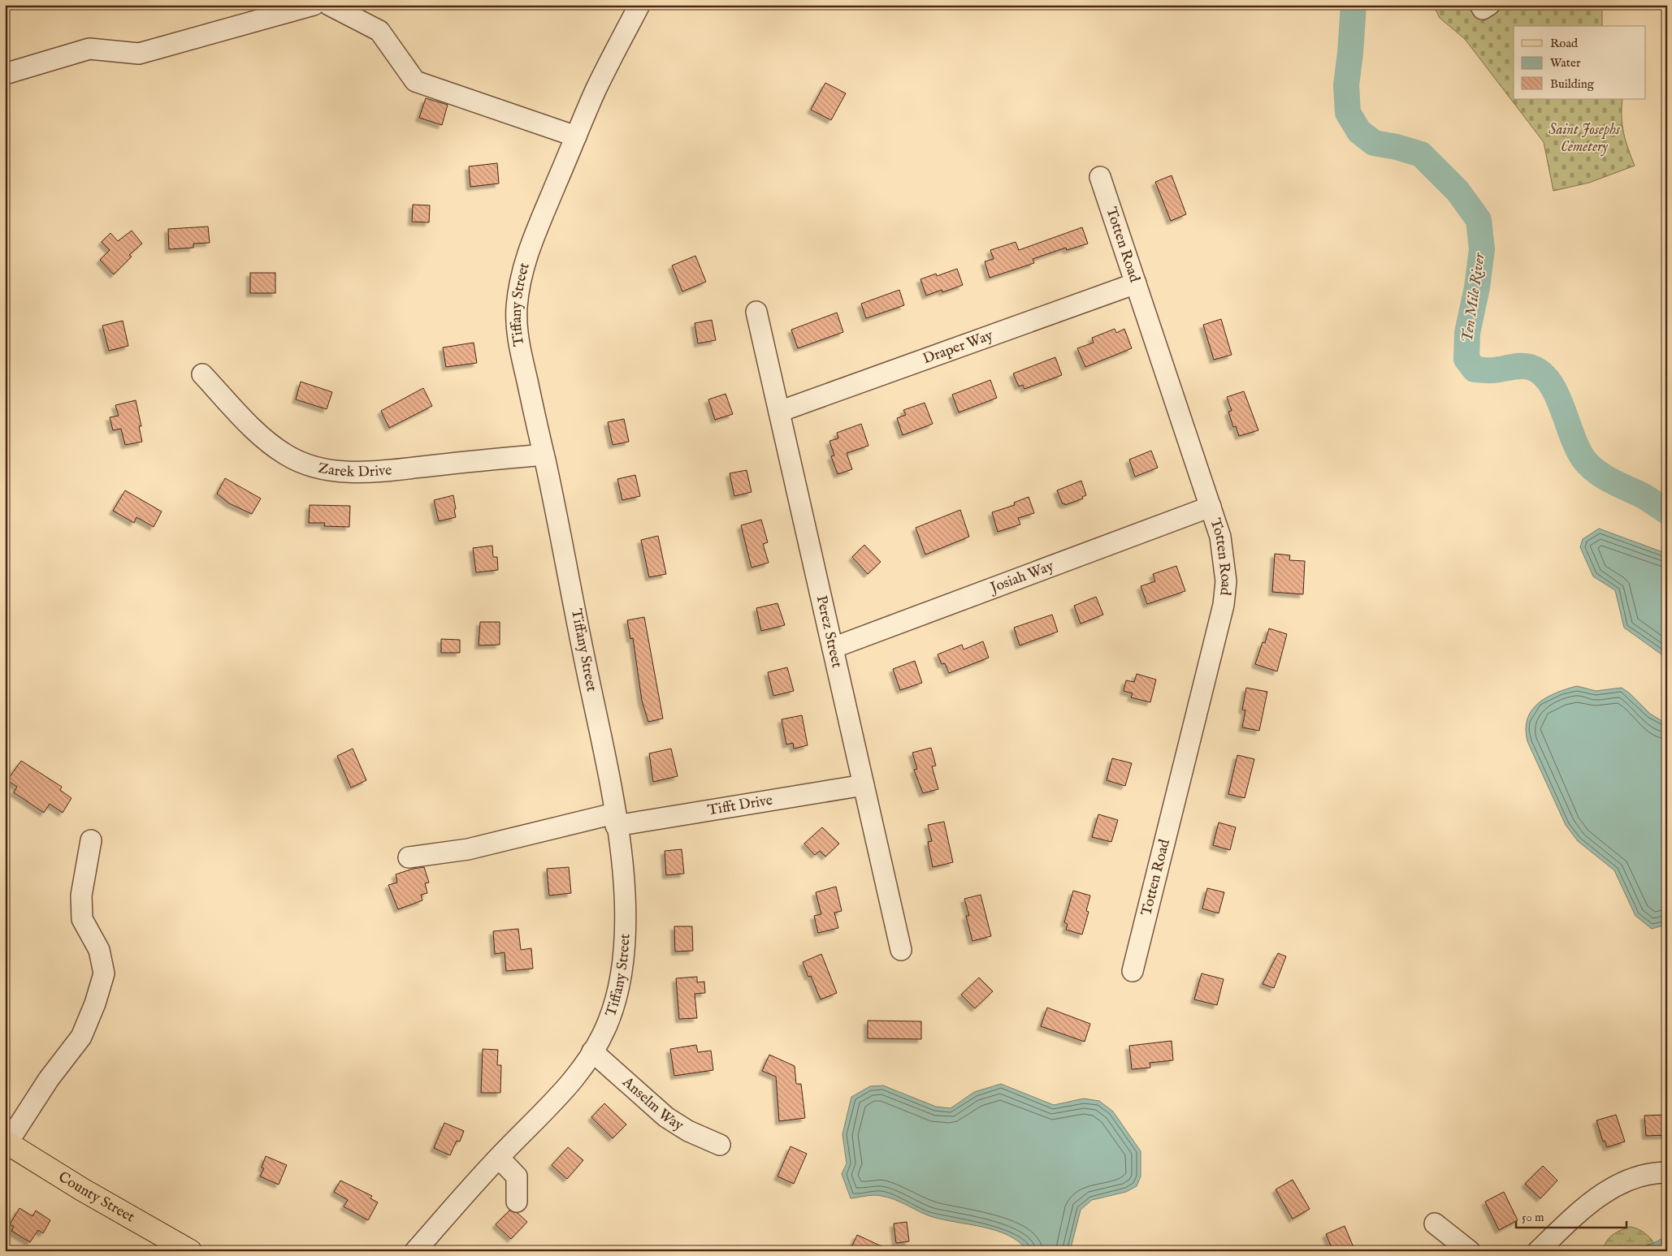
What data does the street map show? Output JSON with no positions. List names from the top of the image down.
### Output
{
  "streets": {
    "main road": ["County Street"],
    "street": [
      "Totten Road",
      "Tiffany Street",
      "Draper Way",
      "Zarek Drive",
      "Josiah Way",
      "Perez Street",
      "Tifft Drive",
      "Anselm Way"
    ]
  },
  "crossings": [
    ["Totten Road", "Draper Way"],
    ["Totten Road", "Josiah Way"],
    ["Tiffany Street", "Zarek Drive"],
    ["Tiffany Street", "Tifft Drive"],
    ["Tiffany Street", "Anselm Way"],
    ["Draper Way", "Perez Street"],
    ["Josiah Way", "Perez Street"],
    ["Perez Street", "Tifft Drive"]
  ],
  "water": ["Ten Mile River"],
  "parks": ["Saint Josephs Cemetery"],
  "legend": ["Road", "Water", "Building"],
  "scale_bar": "50 m"
}
